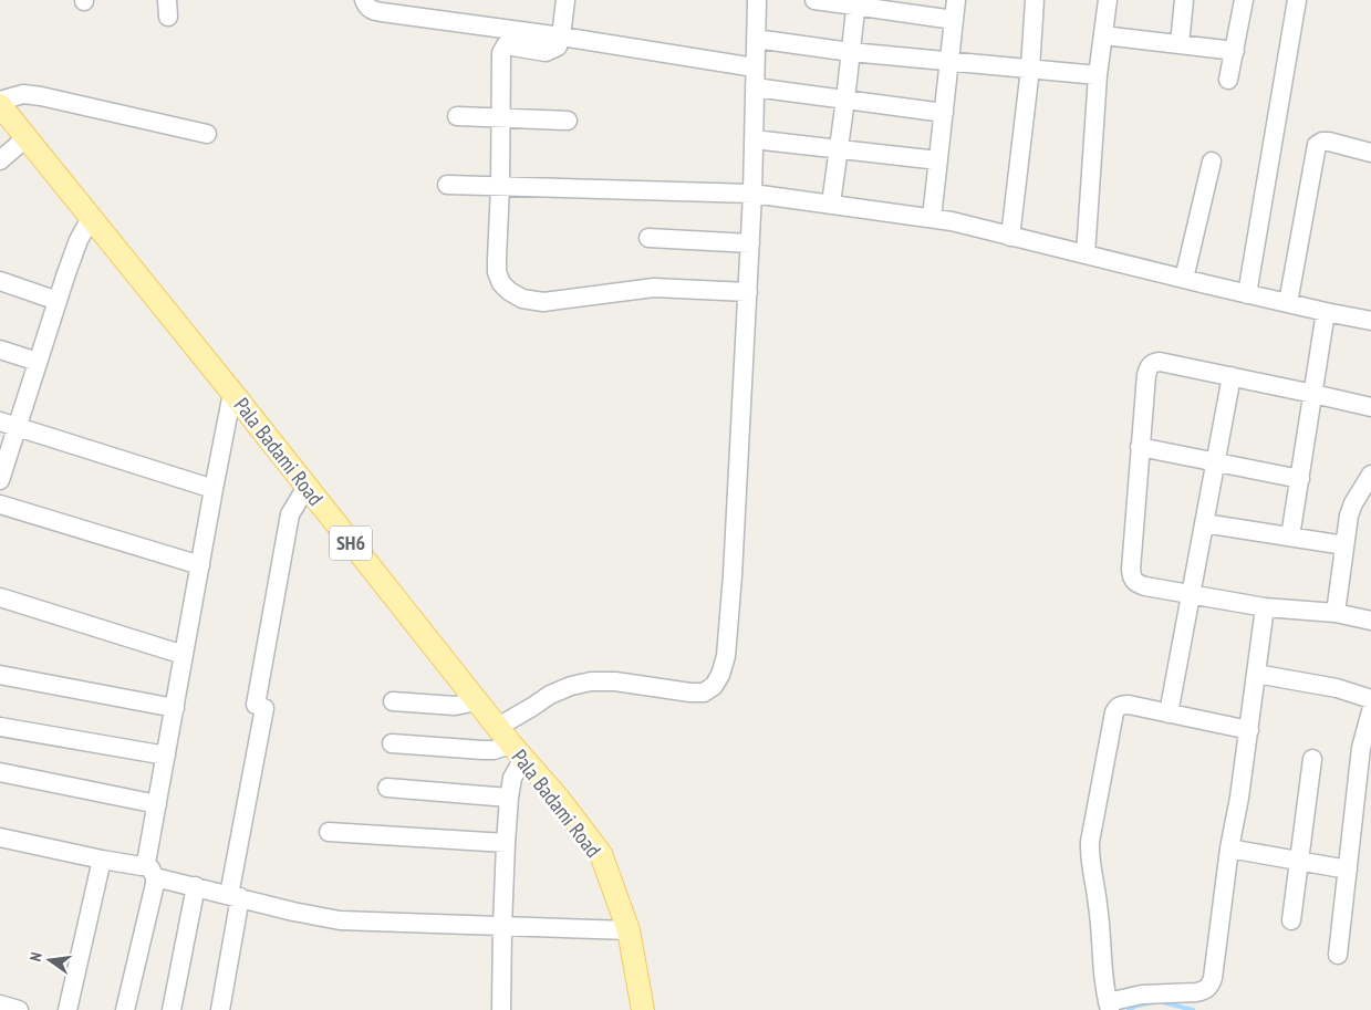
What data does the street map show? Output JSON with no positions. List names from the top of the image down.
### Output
{
  "streets": {
    "main road": ["Pala Badami Road", "SH6"]
  },
  "north": "left"
}
